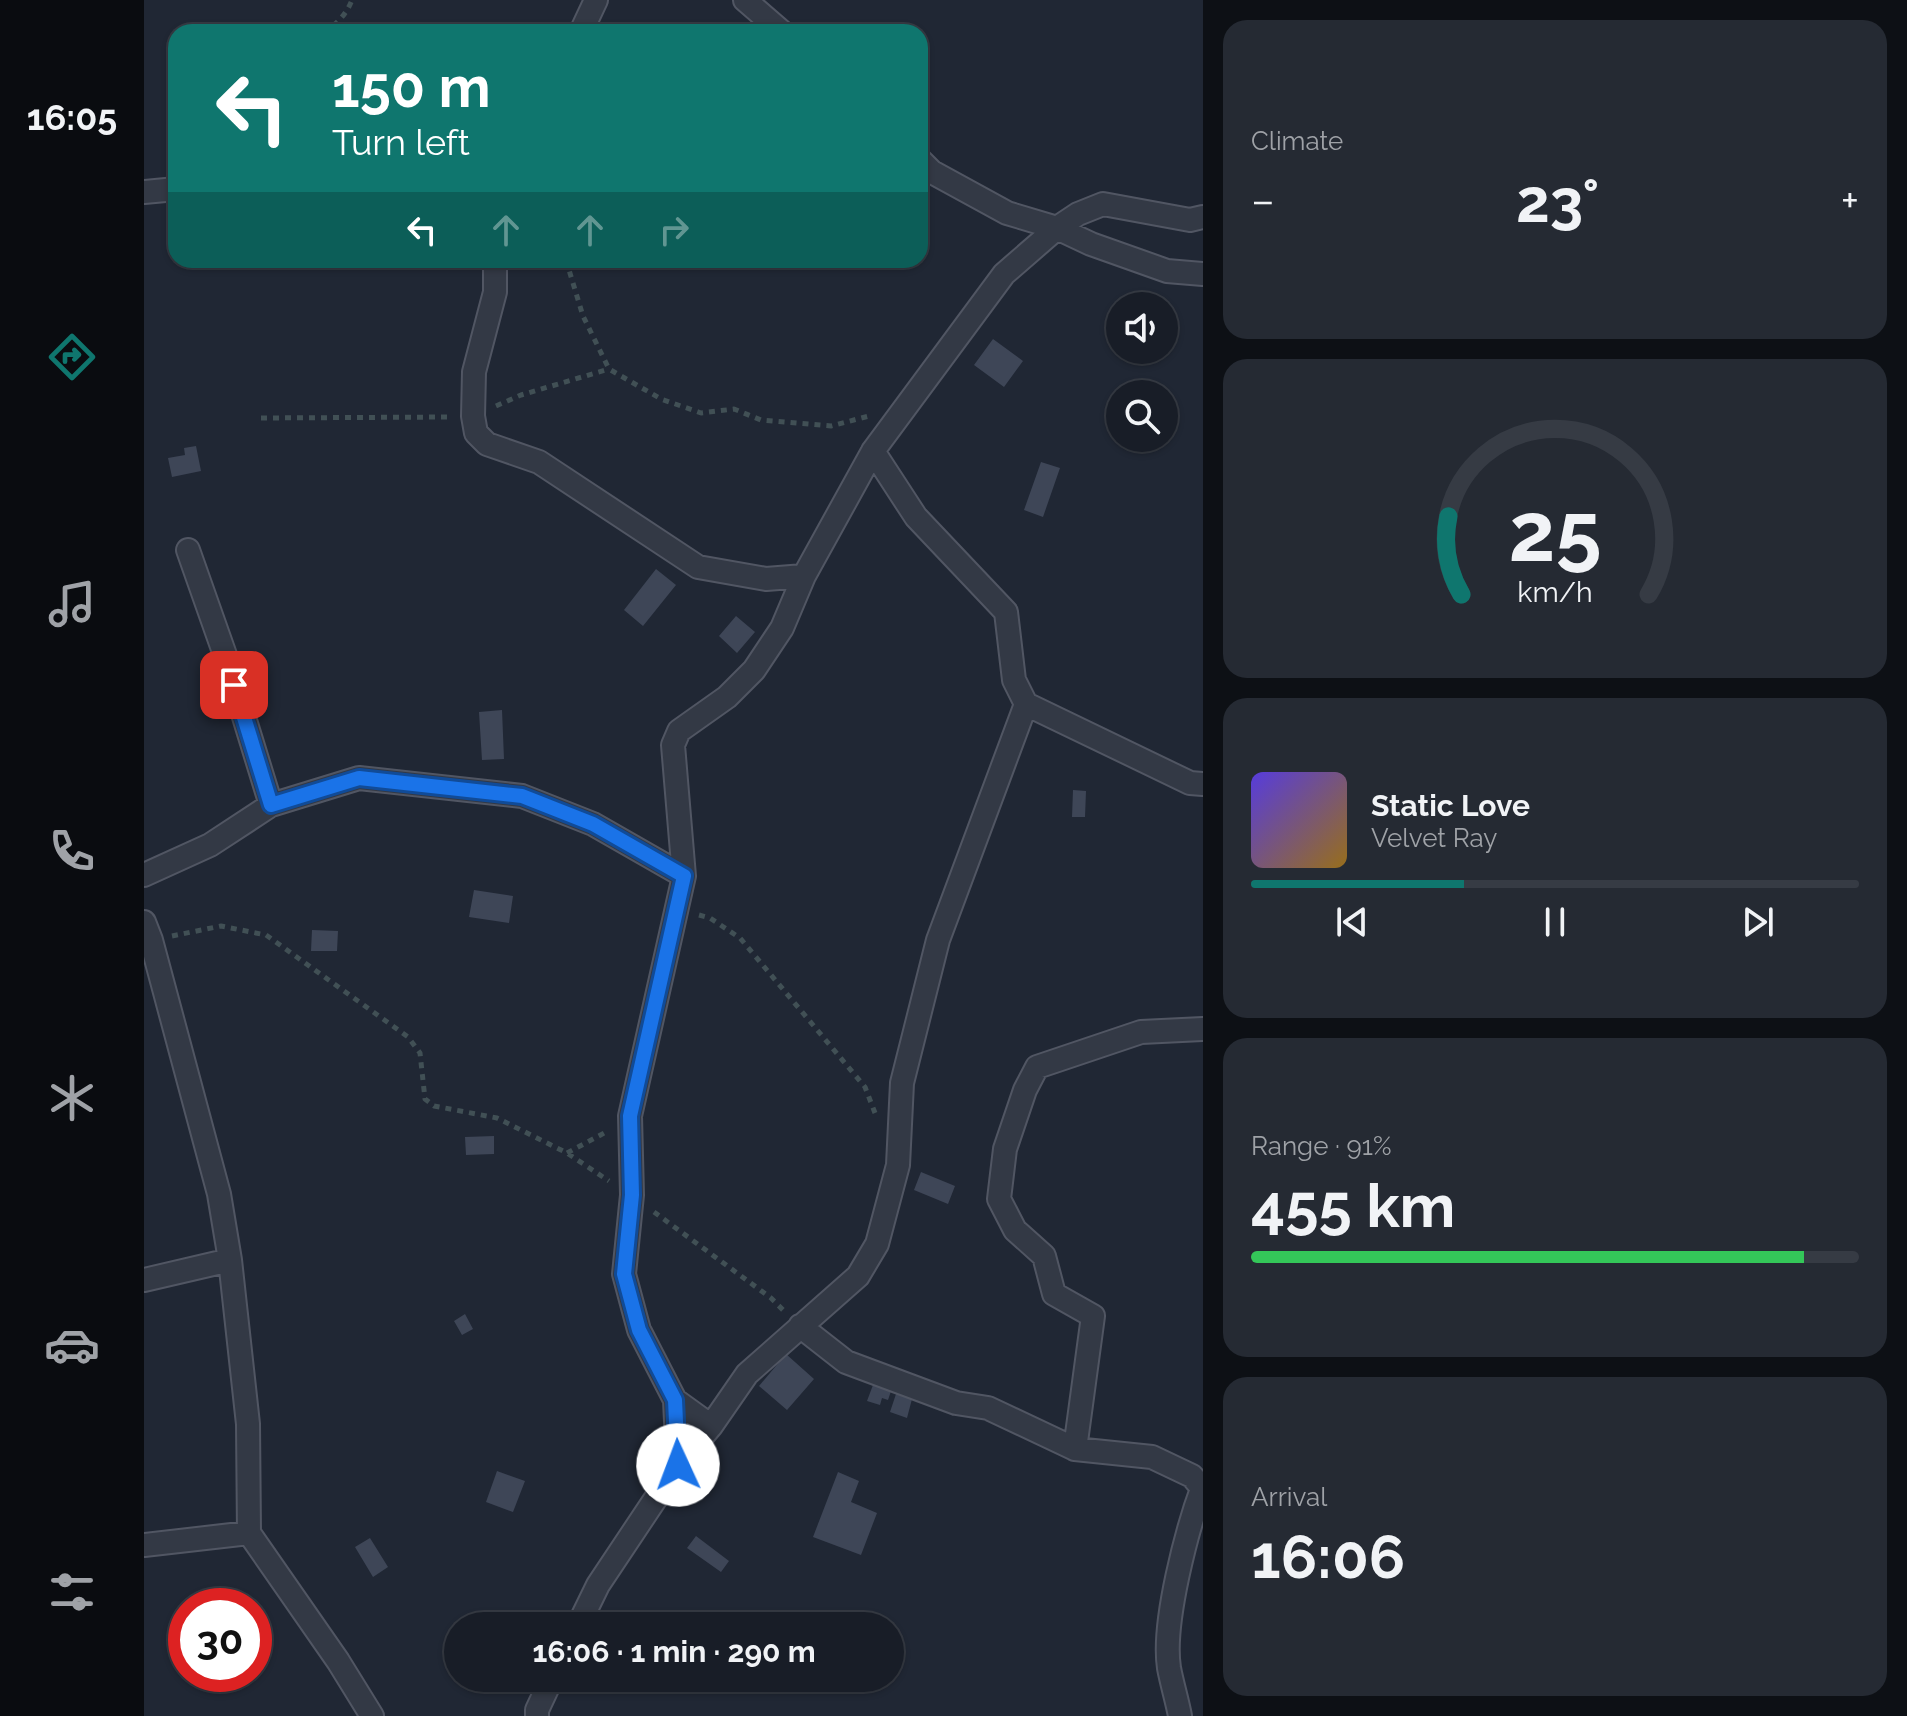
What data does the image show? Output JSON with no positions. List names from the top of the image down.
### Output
{
  "page": {
    "tabs": "16:05",
    "tile": [
      "Climate",
      ["Range · 91%", "455 km"],
      ["Arrival", "16:06"]
    ],
    "turn": ["150 m", "Turn left"],
    "heat": ["−", "23°", "+"],
    "song": ["Static Love", "Velvet Ray"],
    "limit": "30",
    "trip": "16:06 · 1 min · 290 m",
    "gauge": ["25", "km/h"]
  }
}
